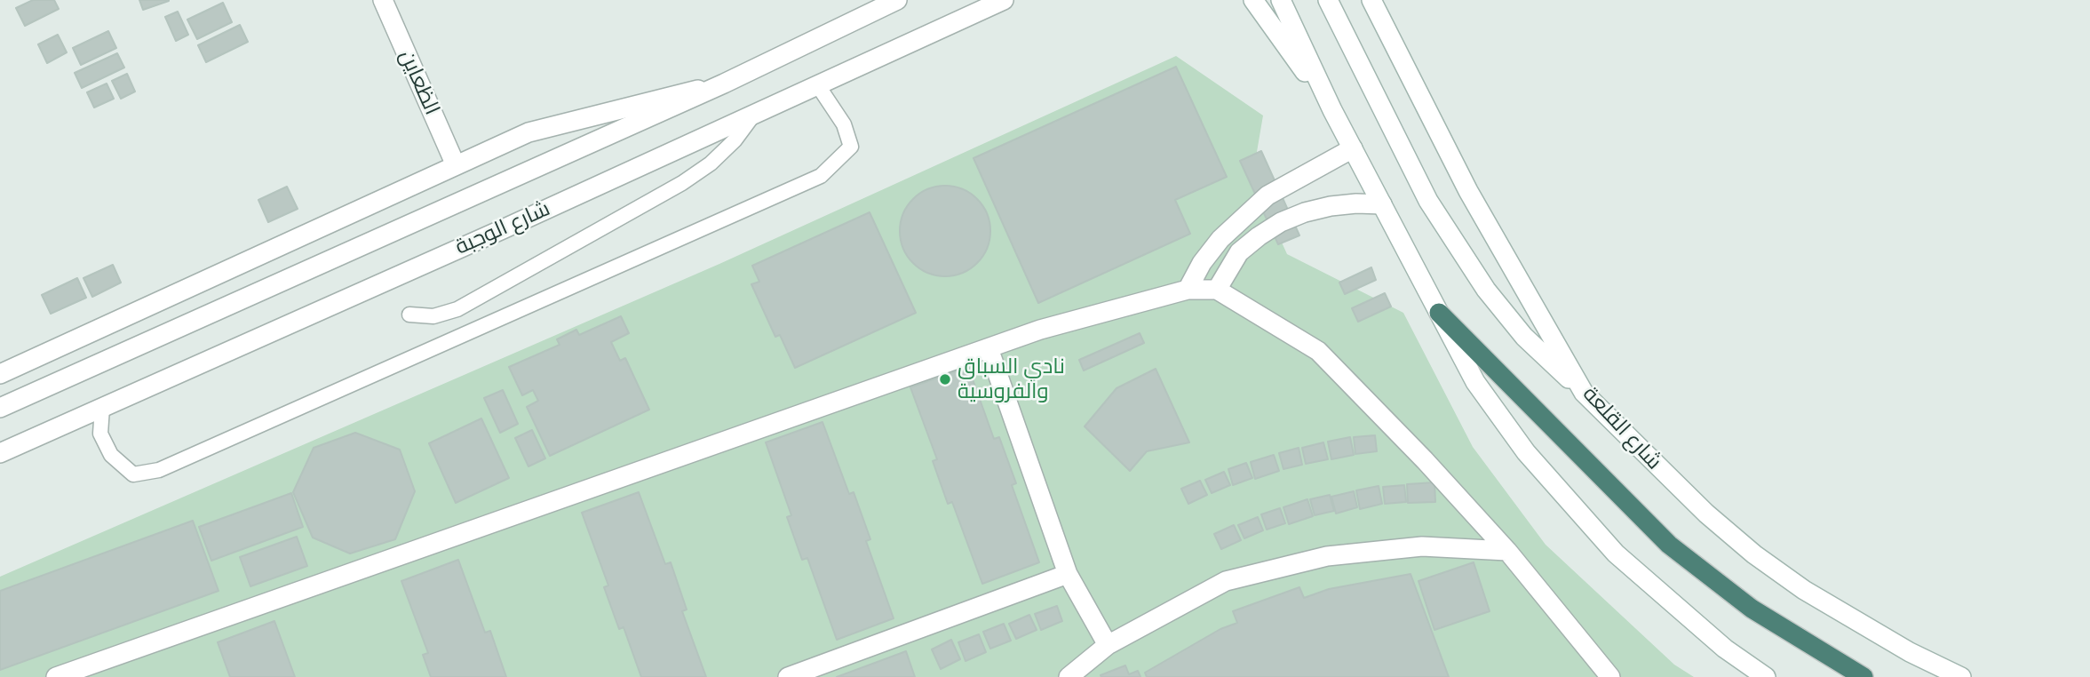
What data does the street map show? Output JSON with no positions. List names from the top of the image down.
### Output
{
  "streets": {
    "street": ["الظعاين", "شارع الوجبة", "شارع القلعة"]
  },
  "crossings": [
    ["الظعاين", "شارع الوجبة"]
  ],
  "places": ["نادي السباق والفروسية"]
}
